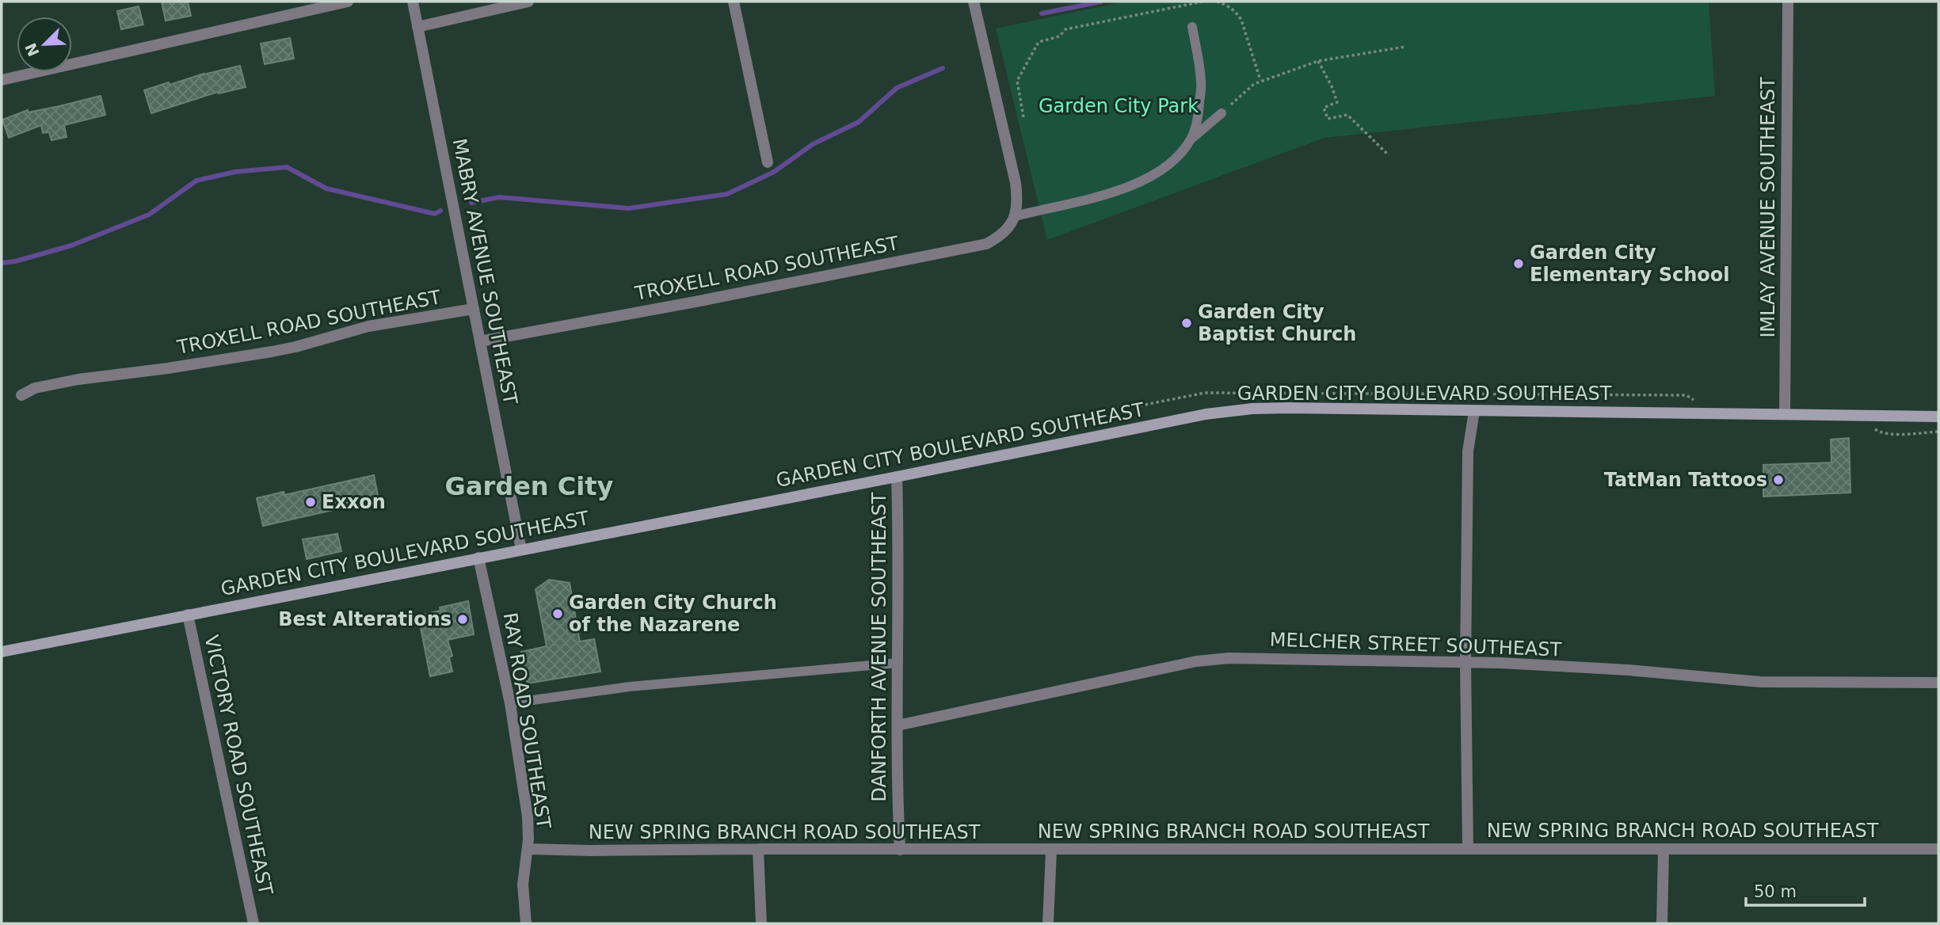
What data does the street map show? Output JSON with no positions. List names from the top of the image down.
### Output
{
  "streets": {
    "street": [
      "IMLAY AVENUE SOUTHEAST",
      "TROXELL ROAD SOUTHEAST",
      "MABRY AVENUE SOUTHEAST",
      "GARDEN CITY BOULEVARD SOUTHEAST",
      "MELCHER STREET SOUTHEAST",
      "DANFORTH AVENUE SOUTHEAST",
      "RAY ROAD SOUTHEAST",
      "VICTORY ROAD SOUTHEAST",
      "NEW SPRING BRANCH ROAD SOUTHEAST"
    ]
  },
  "crossings": [
    ["IMLAY AVENUE SOUTHEAST", "GARDEN CITY BOULEVARD SOUTHEAST"],
    ["TROXELL ROAD SOUTHEAST", "MABRY AVENUE SOUTHEAST"],
    ["MABRY AVENUE SOUTHEAST", "GARDEN CITY BOULEVARD SOUTHEAST"],
    ["GARDEN CITY BOULEVARD SOUTHEAST", "DANFORTH AVENUE SOUTHEAST"],
    ["GARDEN CITY BOULEVARD SOUTHEAST", "RAY ROAD SOUTHEAST"],
    ["GARDEN CITY BOULEVARD SOUTHEAST", "VICTORY ROAD SOUTHEAST"],
    ["MELCHER STREET SOUTHEAST", "DANFORTH AVENUE SOUTHEAST"],
    ["DANFORTH AVENUE SOUTHEAST", "NEW SPRING BRANCH ROAD SOUTHEAST"],
    ["RAY ROAD SOUTHEAST", "NEW SPRING BRANCH ROAD SOUTHEAST"]
  ],
  "districts": ["Garden City"],
  "parks": ["Garden City Park"],
  "places": [
    "Garden City Elementary School",
    "Garden City Baptist Church",
    "TatMan Tattoos",
    "Exxon",
    "Garden City Church of the Nazarene",
    "Best Alterations"
  ],
  "scale_bar": "50 m",
  "north": "bottom left"
}
